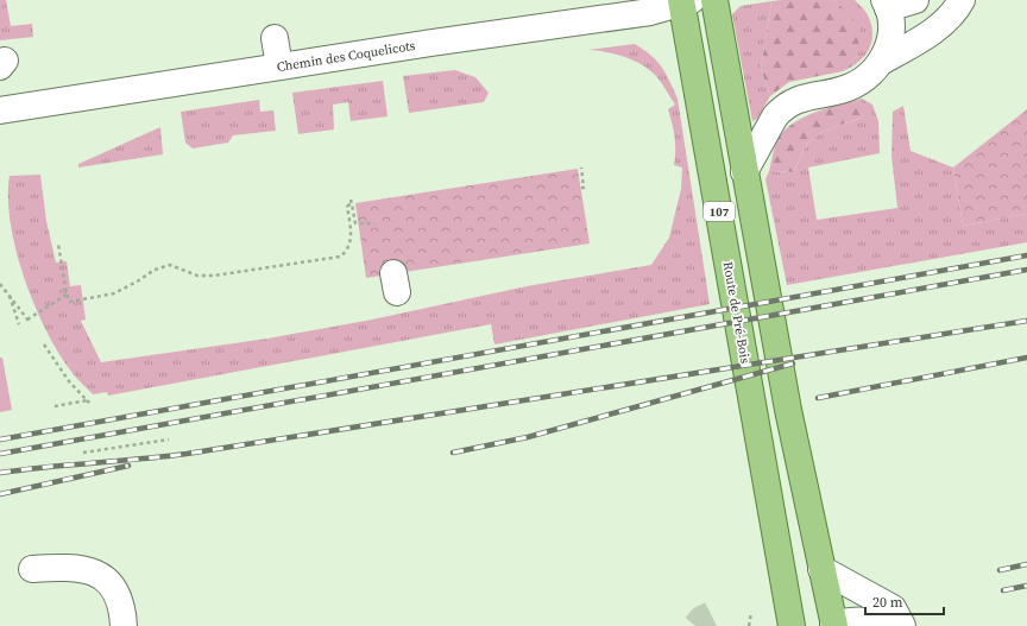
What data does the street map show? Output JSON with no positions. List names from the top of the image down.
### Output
{
  "streets": {
    "main road": ["107", "Route de Pré-Bois"],
    "street": ["Chemin des Coquelicots"]
  },
  "crossings": [
    ["Chemin des Coquelicots", "Route de Pré-Bois"]
  ],
  "scale_bar": "20 m"
}
